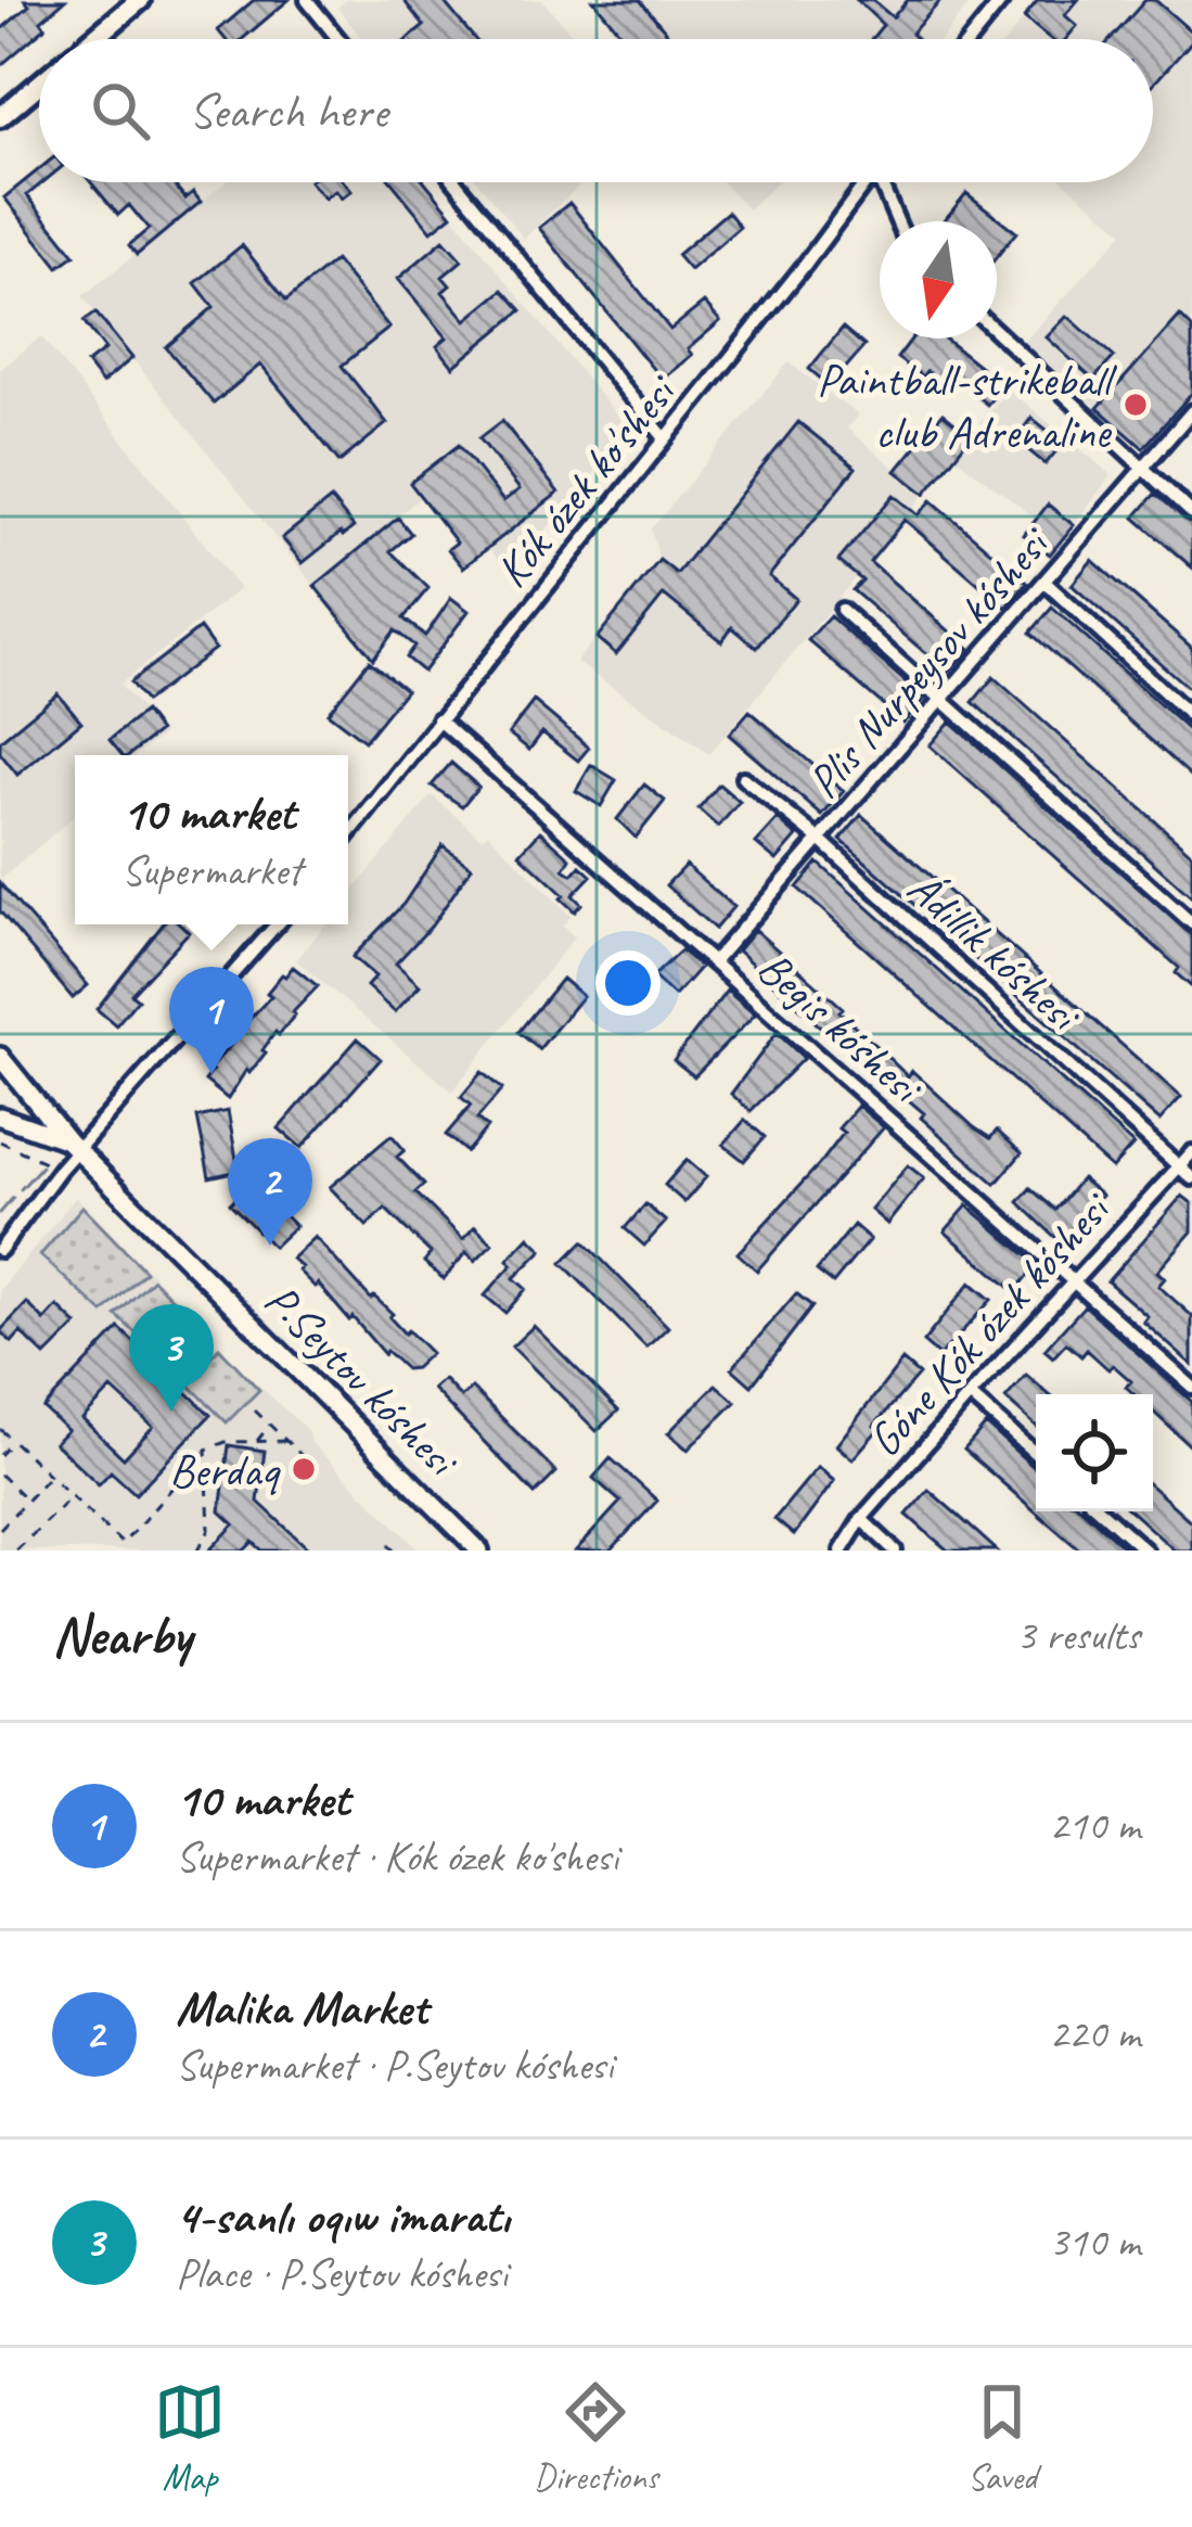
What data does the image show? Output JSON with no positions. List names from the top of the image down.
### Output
{
  "streets": {
    "main road": ["P.Seytov kóshesi"],
    "street": [
      "Kók ózek ko'shesi",
      "Plis Nurpeysov kóshesi",
      "Ádillik kóshesi",
      "Begis kóshesi",
      "Góne Kók ózek kóshesi"
    ]
  },
  "crossings": [
    ["Kók ózek ko'shesi", "Begis kóshesi"],
    ["Plis Nurpeysov kóshesi", "Ádillik kóshesi"],
    ["Plis Nurpeysov kóshesi", "Begis kóshesi"],
    ["Ádillik kóshesi", "Góne Kók ózek kóshesi"],
    ["Begis kóshesi", "Góne Kók ózek kóshesi"]
  ],
  "places": ["Paintball-strikeball club Adrenaline", "Berdaq"],
  "north": "bottom",
  "page": {
    "search": "Search here",
    "popup": ["10 market", "Supermarket"],
    "pins": ["1", "2", "3"],
    "heading": ["Nearby", "3 results"],
    "list": [
      {
        "mark": "1",
        "name": "10 market",
        "note": "Supermarket · Kók ózek ko'shesi",
        "value": "210 m"
      },
      {
        "mark": "2",
        "name": "Malika Market",
        "note": "Supermarket · P.Seytov kóshesi",
        "value": "220 m"
      },
      {
        "mark": "3",
        "name": "4-sanlı oqıw imaratı",
        "note": "Place · P.Seytov kóshesi",
        "value": "310 m"
      }
    ],
    "nav": ["Map", "Directions", "Saved"]
  }
}
